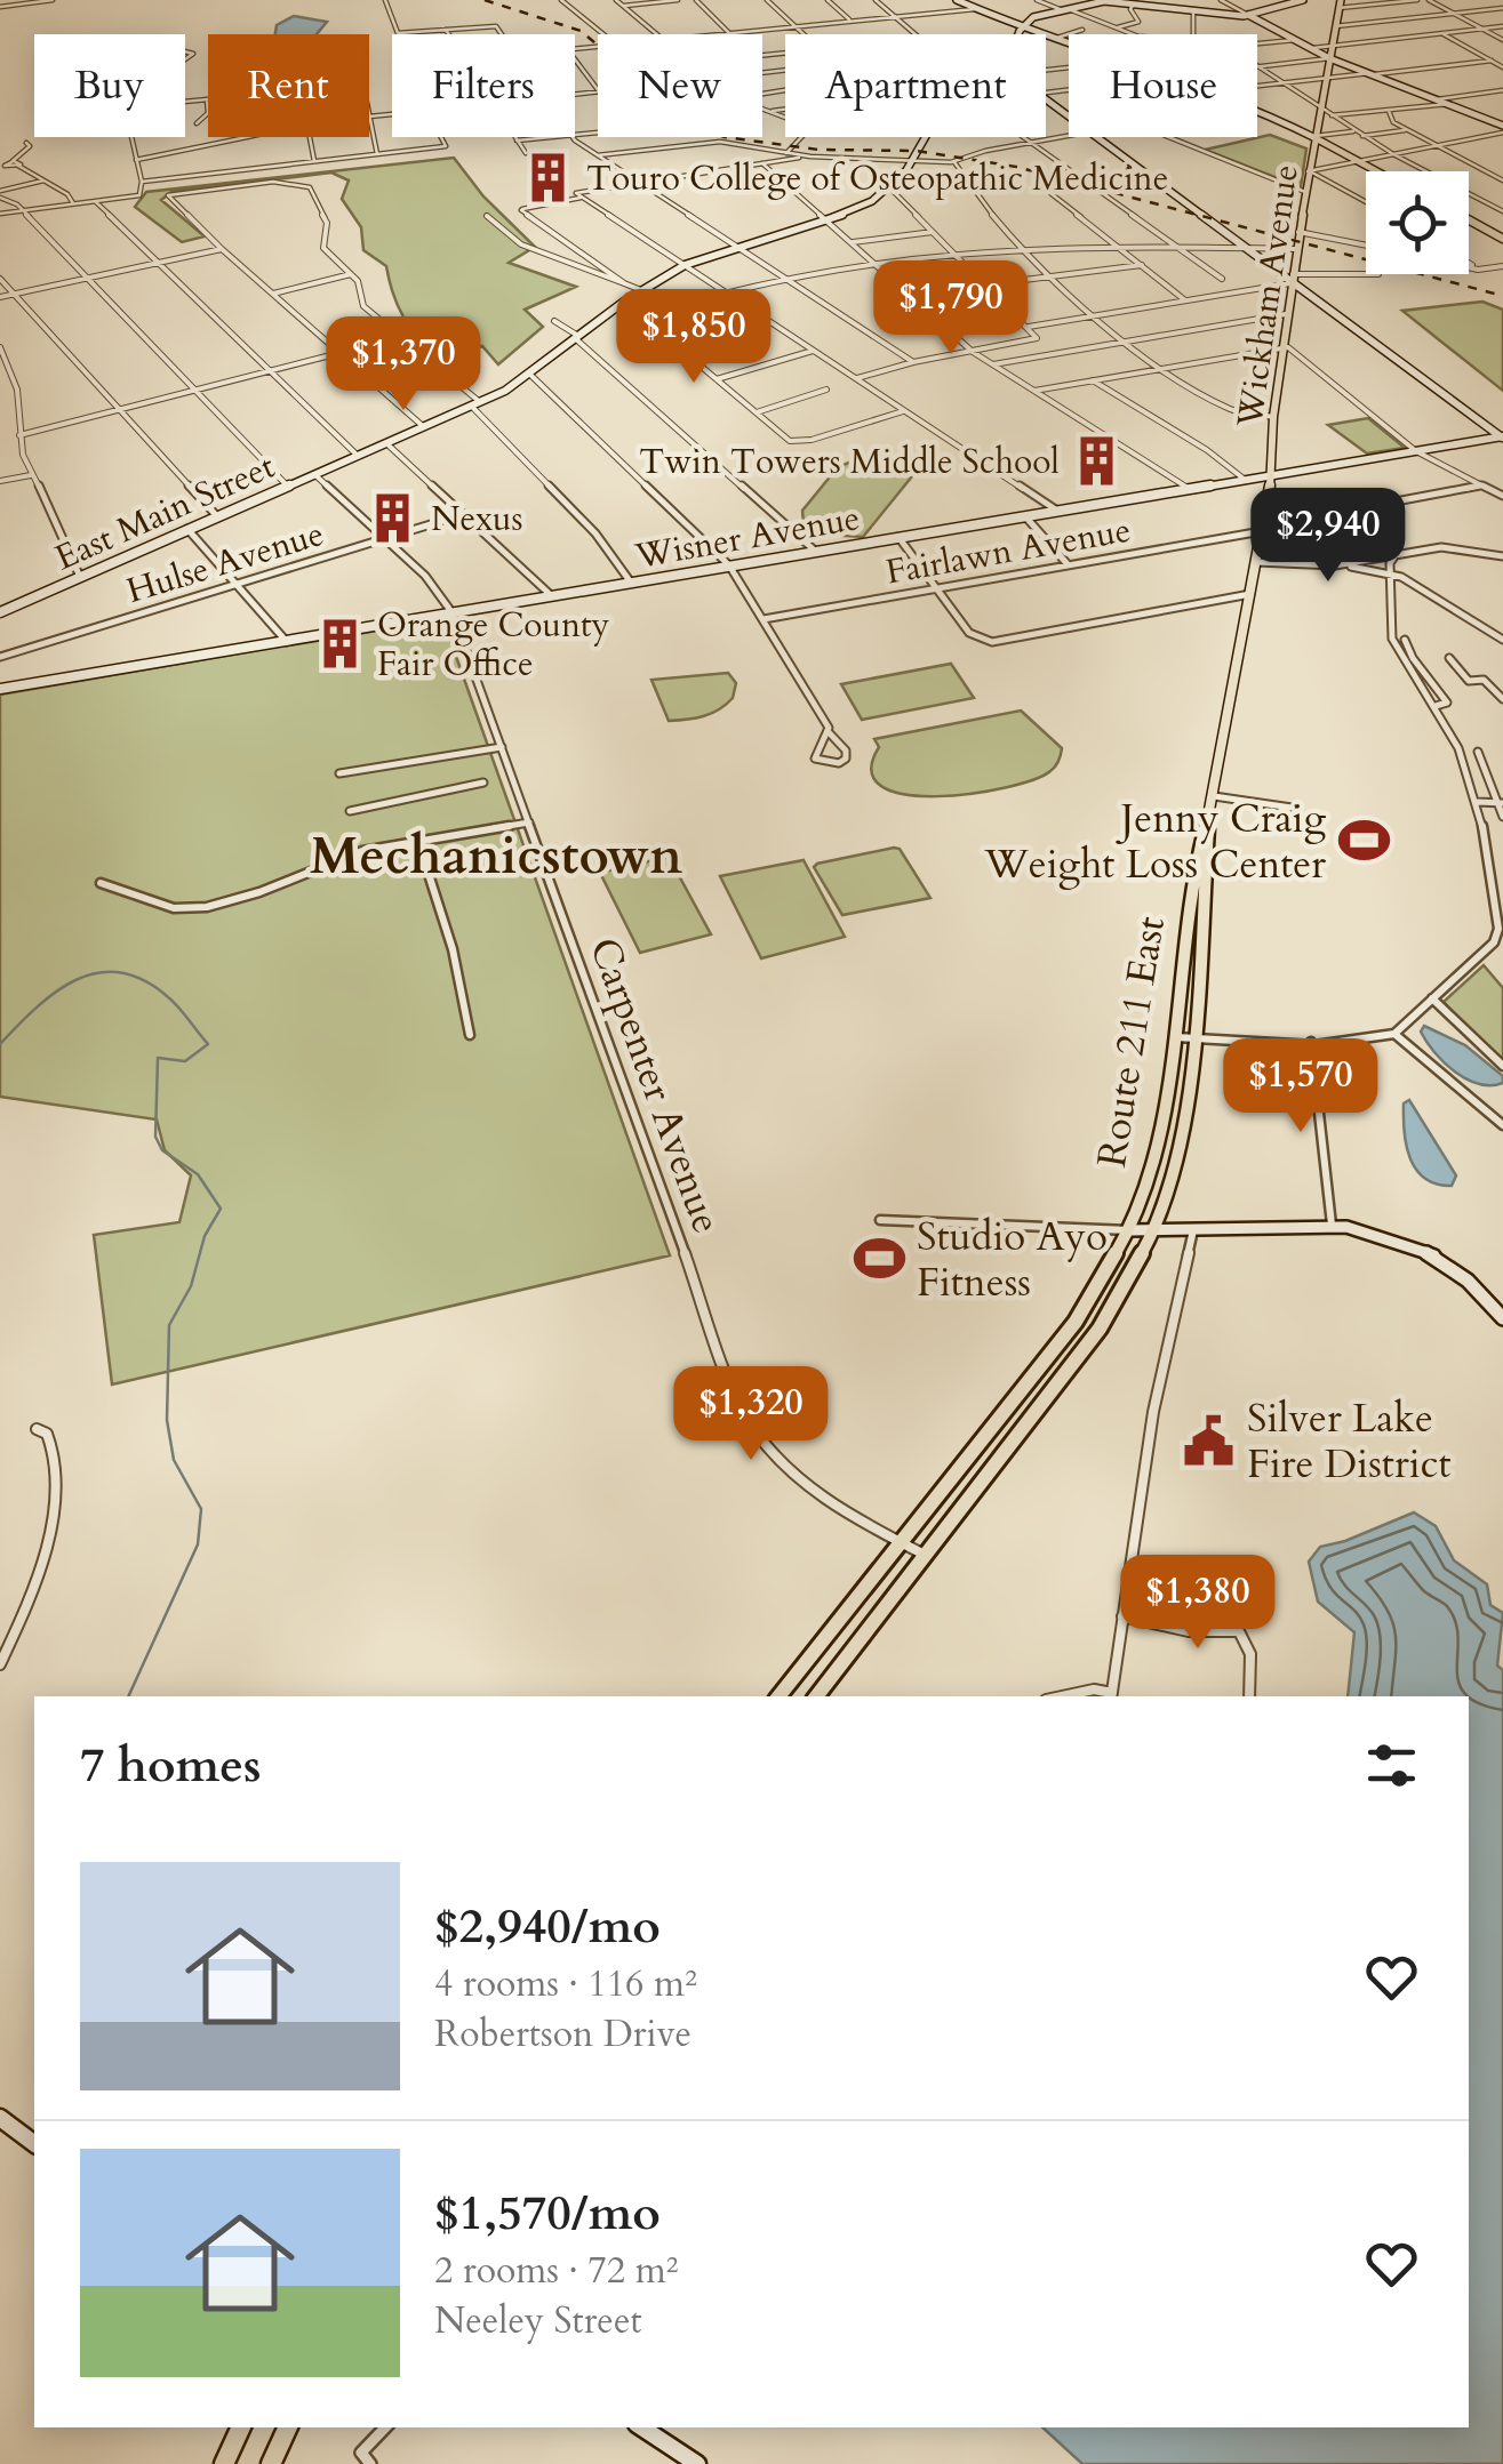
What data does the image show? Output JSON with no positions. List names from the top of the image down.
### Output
{
  "streets": {
    "main road": ["Wickham Avenue", "Route 211 East"],
    "street": [
      "East Main Street",
      "Wisner Avenue",
      "Fairlawn Avenue",
      "Hulse Avenue",
      "Carpenter Avenue"
    ]
  },
  "crossings": [
    ["Wickham Avenue", "Wisner Avenue"],
    ["Wickham Avenue", "Fairlawn Avenue"],
    ["Wickham Avenue", "Route 211 East"],
    ["East Main Street", "Carpenter Avenue"],
    ["Wisner Avenue", "Carpenter Avenue"],
    ["Hulse Avenue", "Carpenter Avenue"],
    ["Route 211 East", "Carpenter Avenue"]
  ],
  "districts": ["Mechanicstown"],
  "places": {
    "building": [
      "Touro College of Osteopathic Medicine",
      "Twin Towers Middle School",
      "Nexus",
      "Orange County Fair Office"
    ],
    "sports": ["Jenny Craig Weight Loss Center", "Studio Ayo Fitness"],
    "public building": ["Silver Lake Fire District"]
  },
  "page": {
    "chip": [
      "Buy",
      "Rent",
      "Filters",
      "New",
      "Apartment",
      "House"
    ],
    "price": [
      "$1,790",
      "$1,850",
      "$1,370",
      "$2,940",
      "$1,570",
      "$1,320",
      "$1,380"
    ],
    "heading": "7 homes",
    "list": [
      {
        "name": "$2,940/mo",
        "note": "4 rooms · 116 m² · Robertson Drive"
      },
      {
        "name": "$1,570/mo",
        "note": "2 rooms · 72 m² · Neeley Street"
      }
    ]
  }
}
